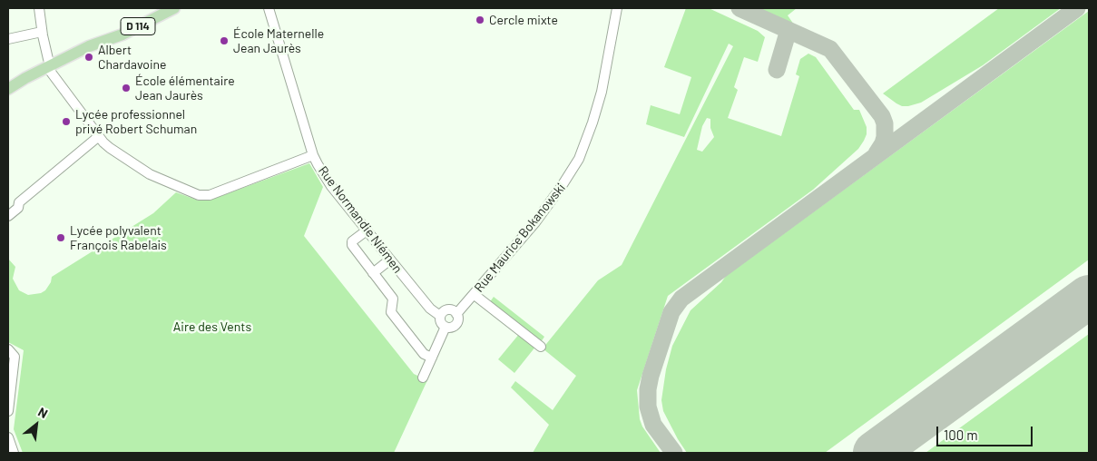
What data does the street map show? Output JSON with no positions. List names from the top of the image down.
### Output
{
  "streets": {
    "main road": ["D 114"],
    "street": ["Rue Normandie Niémen", "Rue Maurice Bokanowski"]
  },
  "crossings": [
    ["Rue Normandie Niémen", "Rue Maurice Bokanowski"]
  ],
  "parks": ["Aire des Vents"],
  "places": [
    "Cercle mixte",
    "École Maternelle Jean Jaurès",
    "Albert Chardavoine",
    "École élémentaire Jean Jaurès",
    "Lycée professionnel privé Robert Schuman",
    "Lycée polyvalent François Rabelais"
  ],
  "scale_bar": "100 m",
  "north": "top right"
}
